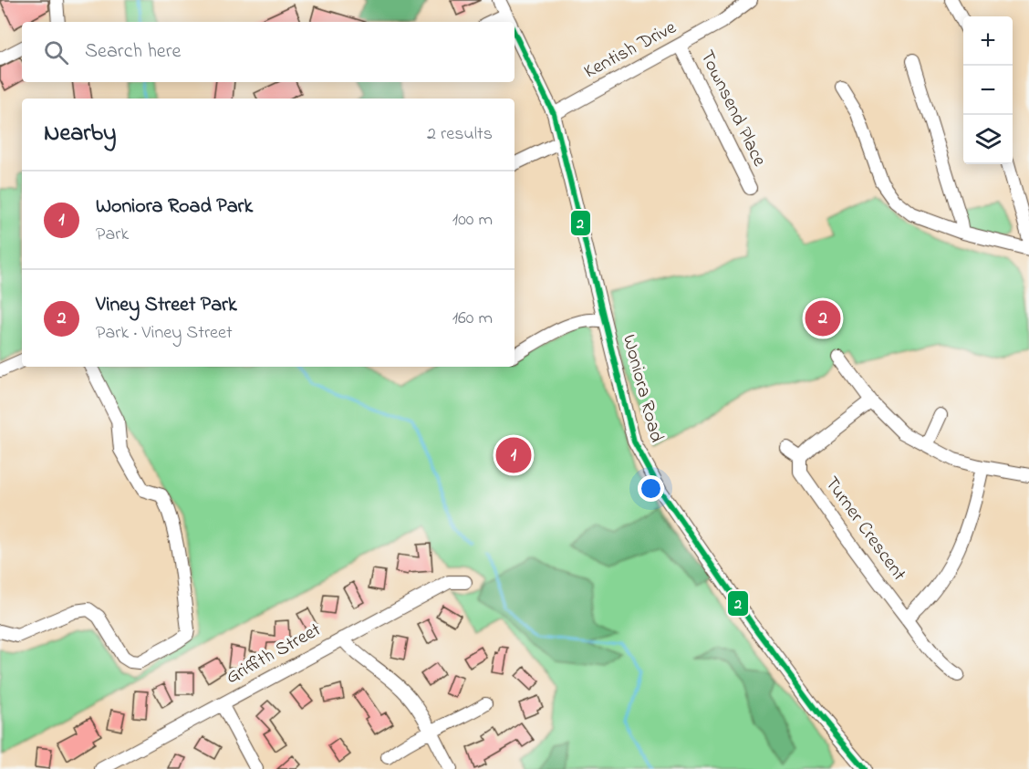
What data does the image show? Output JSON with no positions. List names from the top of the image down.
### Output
{
  "streets": {
    "street": [
      "Kentish Drive",
      "Townsend Place",
      "Woniora Road",
      "Turner Crescent",
      "Griffith Street"
    ]
  },
  "crossings": [
    ["Kentish Drive", "Townsend Place"],
    ["Kentish Drive", "Woniora Road"]
  ],
  "lines": ["transit line 2"],
  "page": {
    "map_buttons": ["+", "−"],
    "search": "Search here",
    "heading": ["Nearby", "2 results"],
    "list": [
      {
        "mark": "1",
        "name": "Woniora Road Park",
        "note": "Park",
        "value": "100 m"
      },
      {
        "mark": "2",
        "name": "Viney Street Park",
        "note": "Park · Viney Street",
        "value": "160 m"
      }
    ],
    "pins": ["2", "1"]
  }
}
